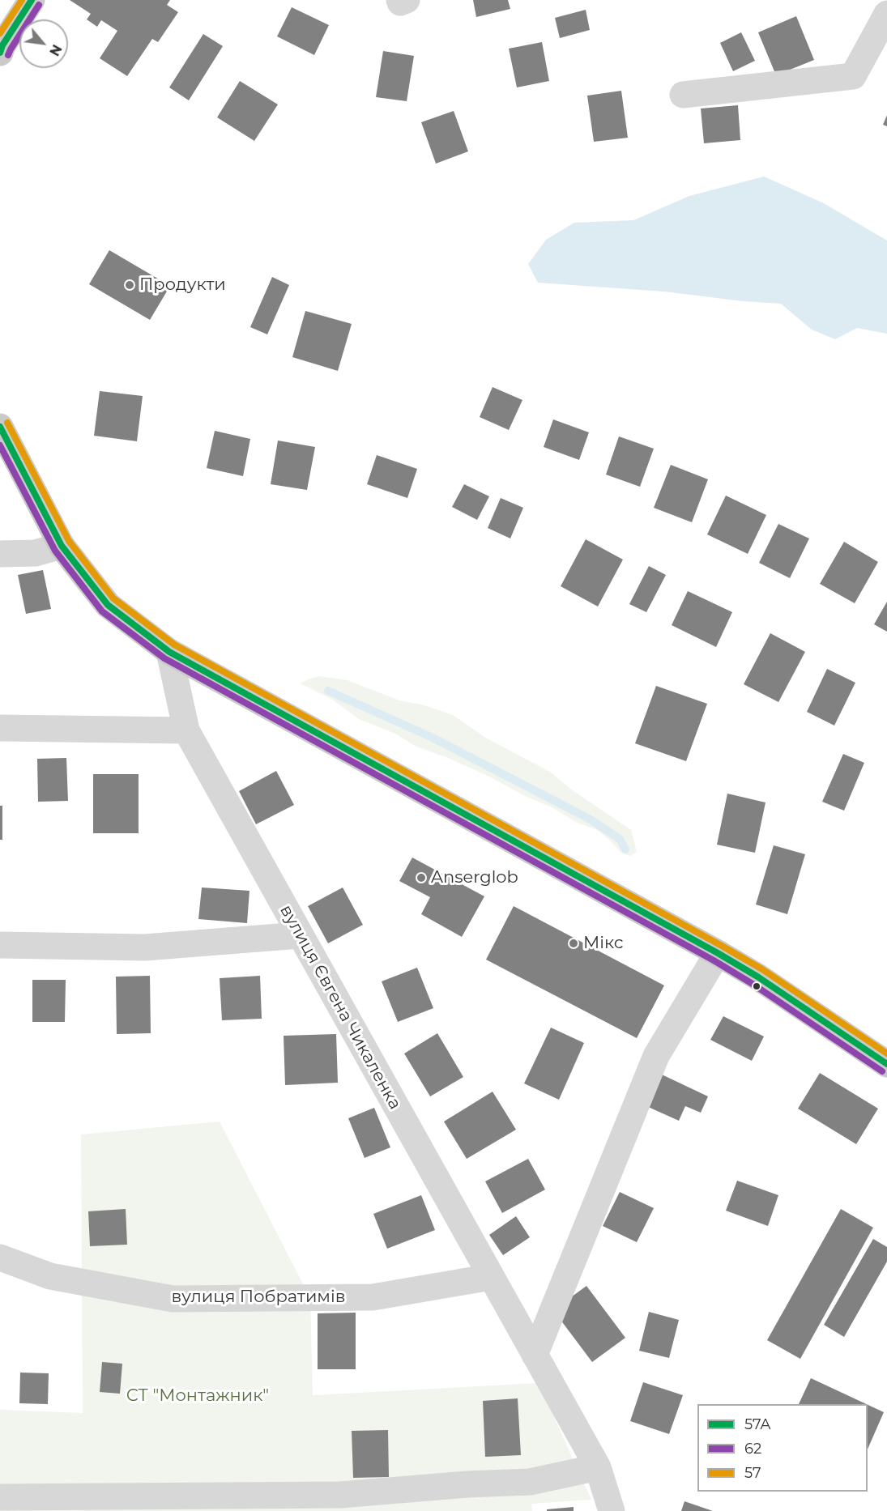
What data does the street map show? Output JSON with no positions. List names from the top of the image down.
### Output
{
  "streets": {
    "street": ["вулиця Євгена Чикаленка", "вулиця Побратимів"]
  },
  "crossings": [
    ["вулиця Євгена Чикаленка", "вулиця Побратимів"]
  ],
  "parks": ["СТ \"Монтажник\""],
  "places": ["Продукти", "Anserglob", "Мікс"],
  "lines": ["transit line 57А", "transit line 57", "transit line 62"],
  "legend": ["57А", "62", "57"],
  "north": "bottom right"
}
